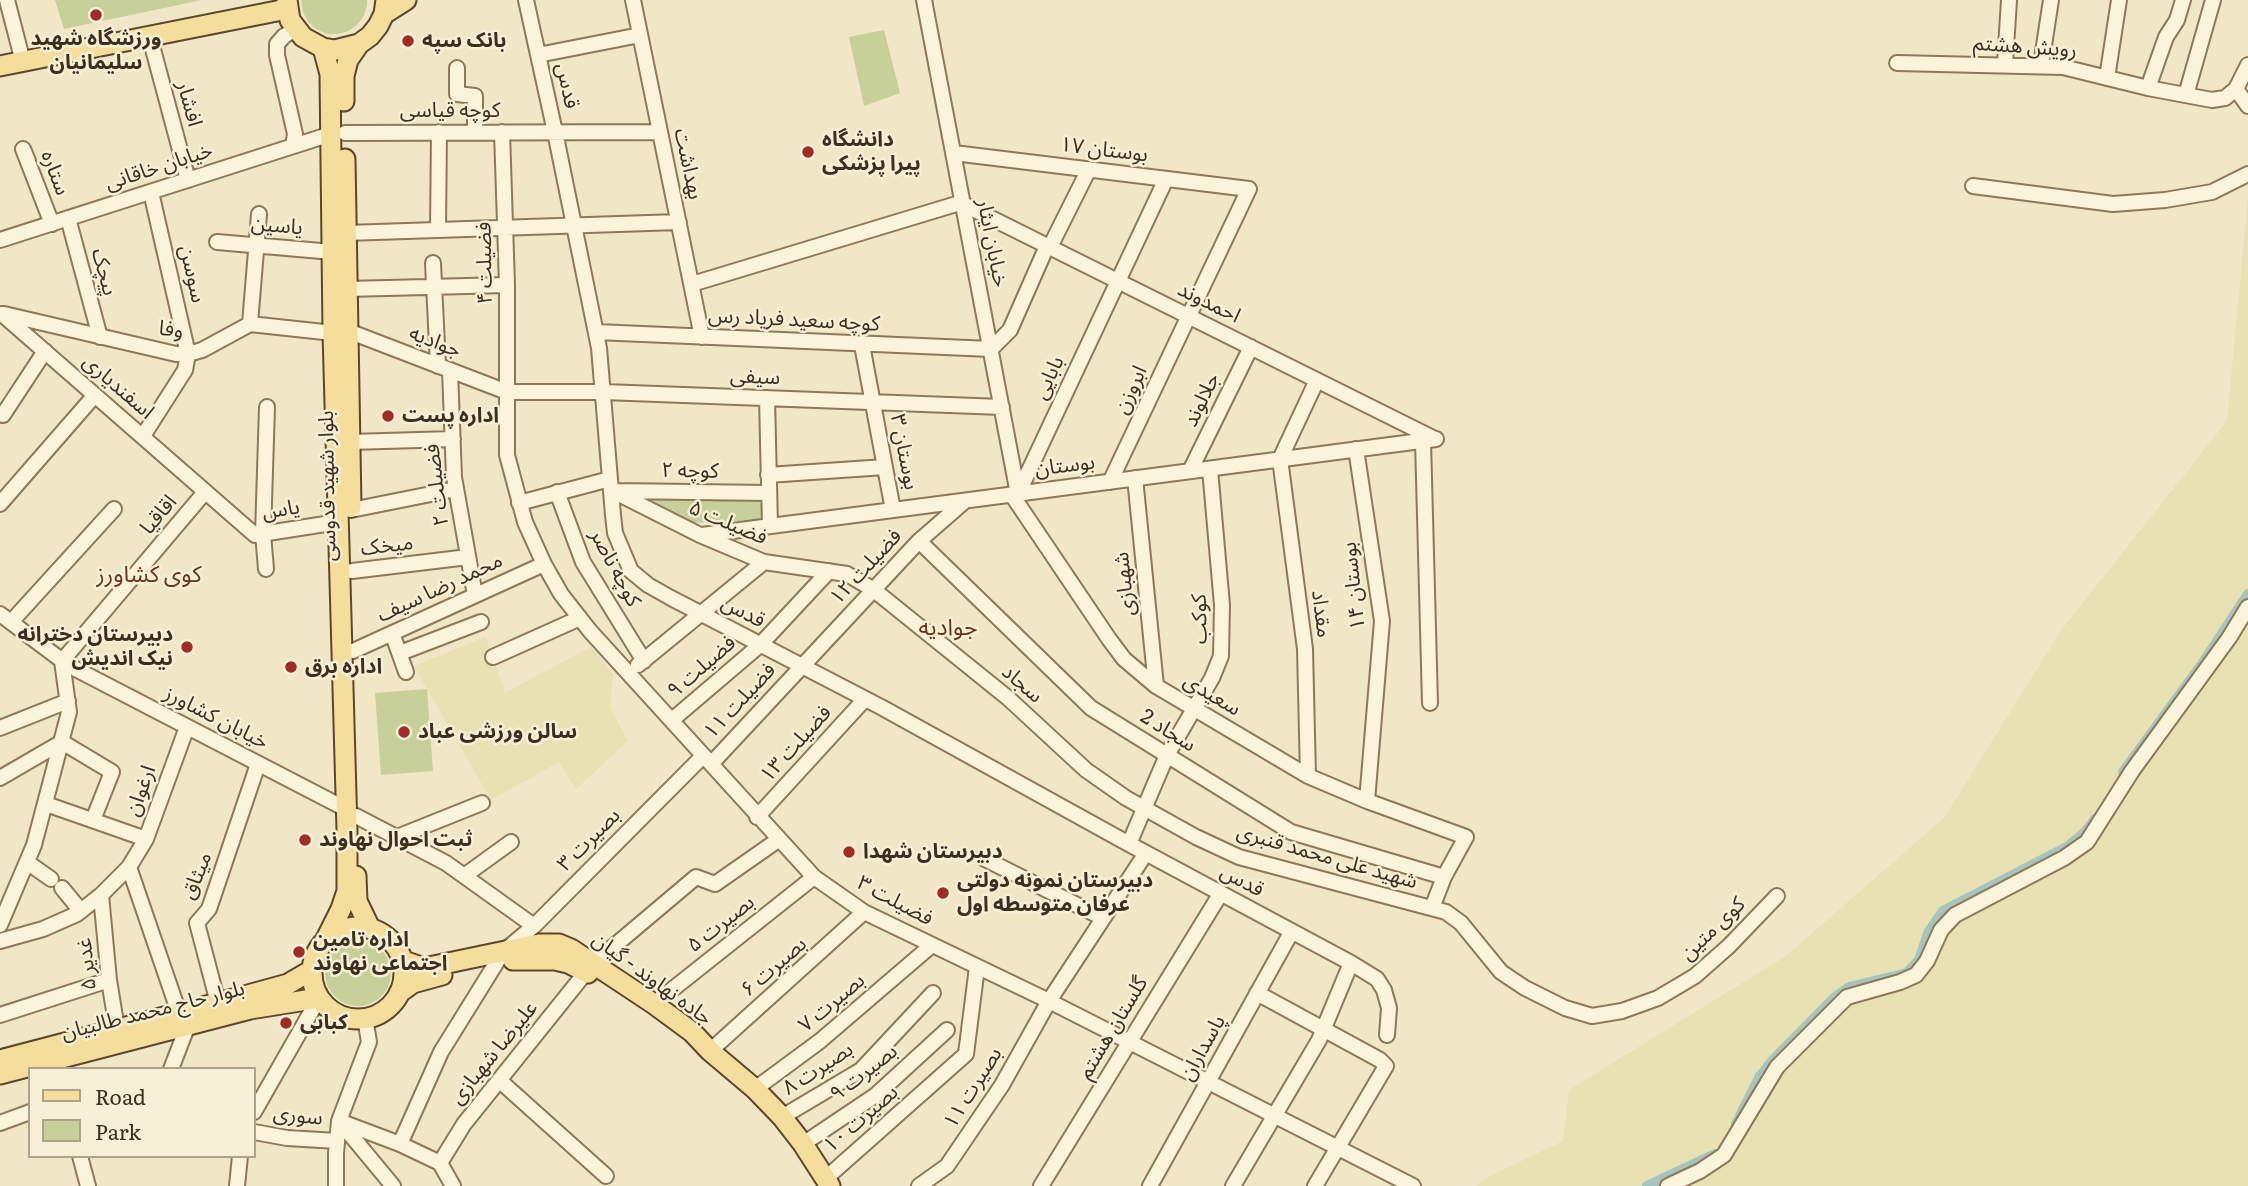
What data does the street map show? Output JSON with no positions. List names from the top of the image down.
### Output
{
  "streets": {
    "main road": ["بلوار شهید قدوسی", "جاده نهاوند - گیان", "بلوار حاج محمد طالبیان"],
    "street": [
      "رویش هشتم",
      "قدس",
      "افشار",
      "کوچه قیاسی",
      "بوستان ۱۷",
      "بهداشت",
      "خیابان خاقانی",
      "ستاره",
      "یاسین",
      "خیابان ایثار",
      "فضیلت ۴",
      "پیچک",
      "سوسن",
      "احمدوند",
      "کوچه سعید فریاد رس",
      "وفا",
      "جوادیه",
      "سیفی",
      "بابایی",
      "اسفندیاری",
      "ابروزن",
      "جلالوند",
      "بوستان ۳",
      "بوستان",
      "کوچه ۲",
      "فضیلت ۲",
      "یاس",
      "اقاقیا",
      "فضیلت ۵",
      "میخک",
      "فضیلت ۱۲",
      "کوچه ناصر",
      "شهبازی",
      "بوستان ۱۴",
      "محمد رضا سیف",
      "مقداد",
      "کوکب",
      "فضیلت ۹",
      "سجاد",
      "سعیدی",
      "فضیلت ۱۱",
      "خیابان کشاورز",
      "سجاد 2",
      "فضیلت ۱۳",
      "ارغوان",
      "بصیرت ۳",
      "شهید علی محمد قنبری",
      "میثاق",
      "فضیلت ۳",
      "بصیرت ۵",
      "کوی متین",
      "غدیر ۵",
      "بصیرت ۶",
      "بصیرت ۷",
      "گلستان هشتم",
      "پاسداران",
      "علیرضا شهبازی",
      "بصیرت ۸",
      "بصیرت ۹",
      "بصیرت ۱۱",
      "سوری",
      "بصیرت ۱۰"
    ]
  },
  "crossings": [
    ["قدس", "کوچه قیاسی"],
    ["قدس", "کوچه سعید فریاد رس"],
    ["قدس", "سیفی"],
    ["قدس", "کوچه ۲"],
    ["قدس", "فضیلت ۵"],
    ["قدس", "فضیلت ۱۲"],
    ["قدس", "کوکب"],
    ["قدس", "فضیلت ۹"],
    ["قدس", "فضیلت ۱۱"],
    ["قدس", "فضیلت ۱۳"],
    ["قدس", "گلستان هشتم"],
    ["قدس", "پاسداران"],
    ["قدس", "بصیرت ۱۱"],
    ["افشار", "خیابان خاقانی"],
    ["کوچه قیاسی", "بهداشت"],
    ["کوچه قیاسی", "خیابان خاقانی"],
    ["کوچه قیاسی", "فضیلت ۴"],
    ["کوچه قیاسی", "بلوار شهید قدوسی"],
    ["بوستان ۱۷", "خیابان ایثار"],
    ["بوستان ۱۷", "بابایی"],
    ["بوستان ۱۷", "ابروزن"],
    ["بهداشت", "کوچه سعید فریاد رس"],
    ["خیابان خاقانی", "ستاره"],
    ["خیابان خاقانی", "پیچک"],
    ["خیابان خاقانی", "سوسن"],
    ["خیابان خاقانی", "بلوار شهید قدوسی"],
    ["یاسین", "بلوار شهید قدوسی"],
    ["خیابان ایثار", "احمدوند"],
    ["خیابان ایثار", "کوچه سعید فریاد رس"],
    ["خیابان ایثار", "سیفی"],
    ["خیابان ایثار", "بابایی"],
    ["خیابان ایثار", "بوستان"],
    ["خیابان ایثار", "سعیدی"],
    ["فضیلت ۴", "جوادیه"],
    ["فضیلت ۴", "سیفی"],
    ["فضیلت ۴", "فضیلت ۳"],
    ["پیچک", "وفا"],
    ["سوسن", "وفا"],
    ["احمدوند", "بابایی"],
    ["احمدوند", "ابروزن"],
    ["احمدوند", "جلالوند"],
    ["احمدوند", "بوستان"],
    ["کوچه سعید فریاد رس", "بوستان ۳"],
    ["وفا", "اسفندیاری"],
    ["جوادیه", "سیفی"],
    ["جوادیه", "فضیلت ۲"],
    ["جوادیه", "بلوار شهید قدوسی"],
    ["جوادیه", "فضیلت ۳"],
    ["سیفی", "بوستان ۳"],
    ["سیفی", "فضیلت ۳"],
    ["بابایی", "بوستان"],
    ["بابایی", "سعیدی"],
    ["اسفندیاری", "یاس"],
    ["اسفندیاری", "اقاقیا"],
    ["ابروزن", "بوستان"],
    ["جلالوند", "بوستان"],
    ["بوستان ۳", "بوستان"],
    ["بوستان", "فضیلت ۵"],
    ["بوستان", "فضیلت ۱۲"],
    ["بوستان", "شهبازی"],
    ["بوستان", "بوستان ۱۴"],
    ["بوستان", "مقداد"],
    ["بوستان", "کوکب"],
    ["بوستان", "سعیدی"],
    ["کوچه ۲", "فضیلت ۵"],
    ["کوچه ۲", "کوچه ناصر"],
    ["کوچه ۲", "فضیلت ۳"],
    ["فضیلت ۲", "یاس"],
    ["فضیلت ۲", "میخک"],
    ["فضیلت ۲", "محمد رضا سیف"],
    ["بلوار شهید قدوسی", "یاس"],
    ["بلوار شهید قدوسی", "میخک"],
    ["بلوار شهید قدوسی", "محمد رضا سیف"],
    ["بلوار شهید قدوسی", "خیابان کشاورز"],
    ["بلوار شهید قدوسی", "جاده نهاوند - گیان"],
    ["بلوار شهید قدوسی", "بلوار حاج محمد طالبیان"],
    ["یاس", "اقاقیا"],
    ["اقاقیا", "خیابان کشاورز"],
    ["فضیلت ۵", "فضیلت ۱۲"],
    ["فضیلت ۵", "فضیلت ۹"],
    ["فضیلت ۵", "سجاد"],
    ["فضیلت ۱۲", "سجاد"],
    ["فضیلت ۱۲", "فضیلت ۱۱"],
    ["فضیلت ۱۲", "سجاد 2"],
    ["شهبازی", "سعیدی"],
    ["بوستان ۱۴", "سعیدی"],
    ["محمد رضا سیف", "فضیلت ۳"],
    ["مقداد", "سعیدی"],
    ["کوکب", "سجاد"],
    ["کوکب", "سعیدی"],
    ["کوکب", "سجاد 2"],
    ["کوکب", "شهید علی محمد قنبری"],
    ["فضیلت ۹", "فضیلت ۳"],
    ["سجاد", "شهید علی محمد قنبری"],
    ["سعیدی", "سجاد 2"],
    ["فضیلت ۱۱", "بصیرت ۳"],
    ["فضیلت ۱۱", "فضیلت ۳"],
    ["خیابان کشاورز", "ارغوان"],
    ["خیابان کشاورز", "بصیرت ۳"],
    ["خیابان کشاورز", "میثاق"],
    ["فضیلت ۱۳", "فضیلت ۳"],
    ["ارغوان", "غدیر ۵"],
    ["بصیرت ۳", "فضیلت ۳"],
    ["بصیرت ۳", "جاده نهاوند - گیان"],
    ["شهید علی محمد قنبری", "کوی متین"],
    ["میثاق", "بلوار حاج محمد طالبیان"],
    ["فضیلت ۳", "بصیرت ۵"],
    ["فضیلت ۳", "بصیرت ۶"],
    ["فضیلت ۳", "بصیرت ۷"],
    ["فضیلت ۳", "گلستان هشتم"],
    ["فضیلت ۳", "پاسداران"],
    ["فضیلت ۳", "علیرضا شهبازی"],
    ["فضیلت ۳", "بصیرت ۱۱"],
    ["فضیلت ۳", "بصیرت ۱۰"],
    ["بصیرت ۵", "جاده نهاوند - گیان"],
    ["غدیر ۵", "بلوار حاج محمد طالبیان"],
    ["بصیرت ۶", "جاده نهاوند - گیان"],
    ["جاده نهاوند - گیان", "بصیرت ۷"],
    ["جاده نهاوند - گیان", "بلوار حاج محمد طالبیان"],
    ["جاده نهاوند - گیان", "علیرضا شهبازی"],
    ["جاده نهاوند - گیان", "بصیرت ۸"],
    ["جاده نهاوند - گیان", "بصیرت ۹"],
    ["جاده نهاوند - گیان", "بصیرت ۱۰"]
  ],
  "districts": ["کوی کشاورز", "جوادیه"],
  "places": [
    "ورزشگاه شهید سلیمانیان",
    "بانک سپه",
    "دانشگاه پیرا پزشکی",
    "اداره پست",
    "دبیرستان دخترانه نیک اندیش",
    "اداره برق",
    "سالن ورزشی عباد",
    "ثبت احوال نهاوند",
    "دبیرستان شهدا",
    "دبیرستان نمونه دولتی عرفان متوسطه اول",
    "اداره تامین اجتماعی نهاوند",
    "کبابی"
  ],
  "legend": ["Road", "Park"]
}
